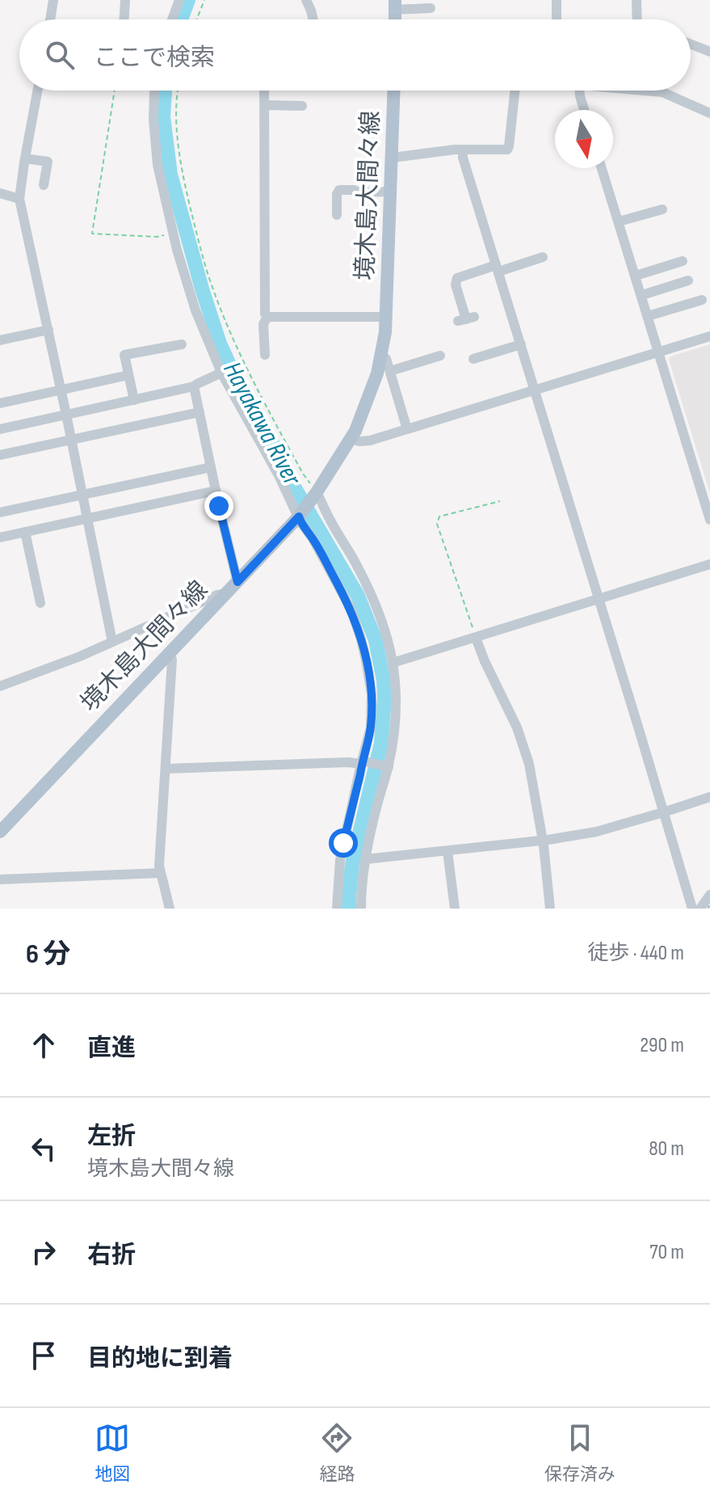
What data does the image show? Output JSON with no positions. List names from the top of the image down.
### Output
{
  "streets": {
    "main road": ["境木島大間々線"]
  },
  "water": ["Hayakawa River"],
  "north": "bottom",
  "page": {
    "search": "ここで検索",
    "heading": ["6 分", "徒歩 · 440 m"],
    "list": [
      ["直進", "290 m"],
      ["左折", "境木島大間々線", "80 m"],
      ["右折", "70 m"],
      "目的地に到着"
    ],
    "nav": ["地図", "経路", "保存済み"]
  }
}
